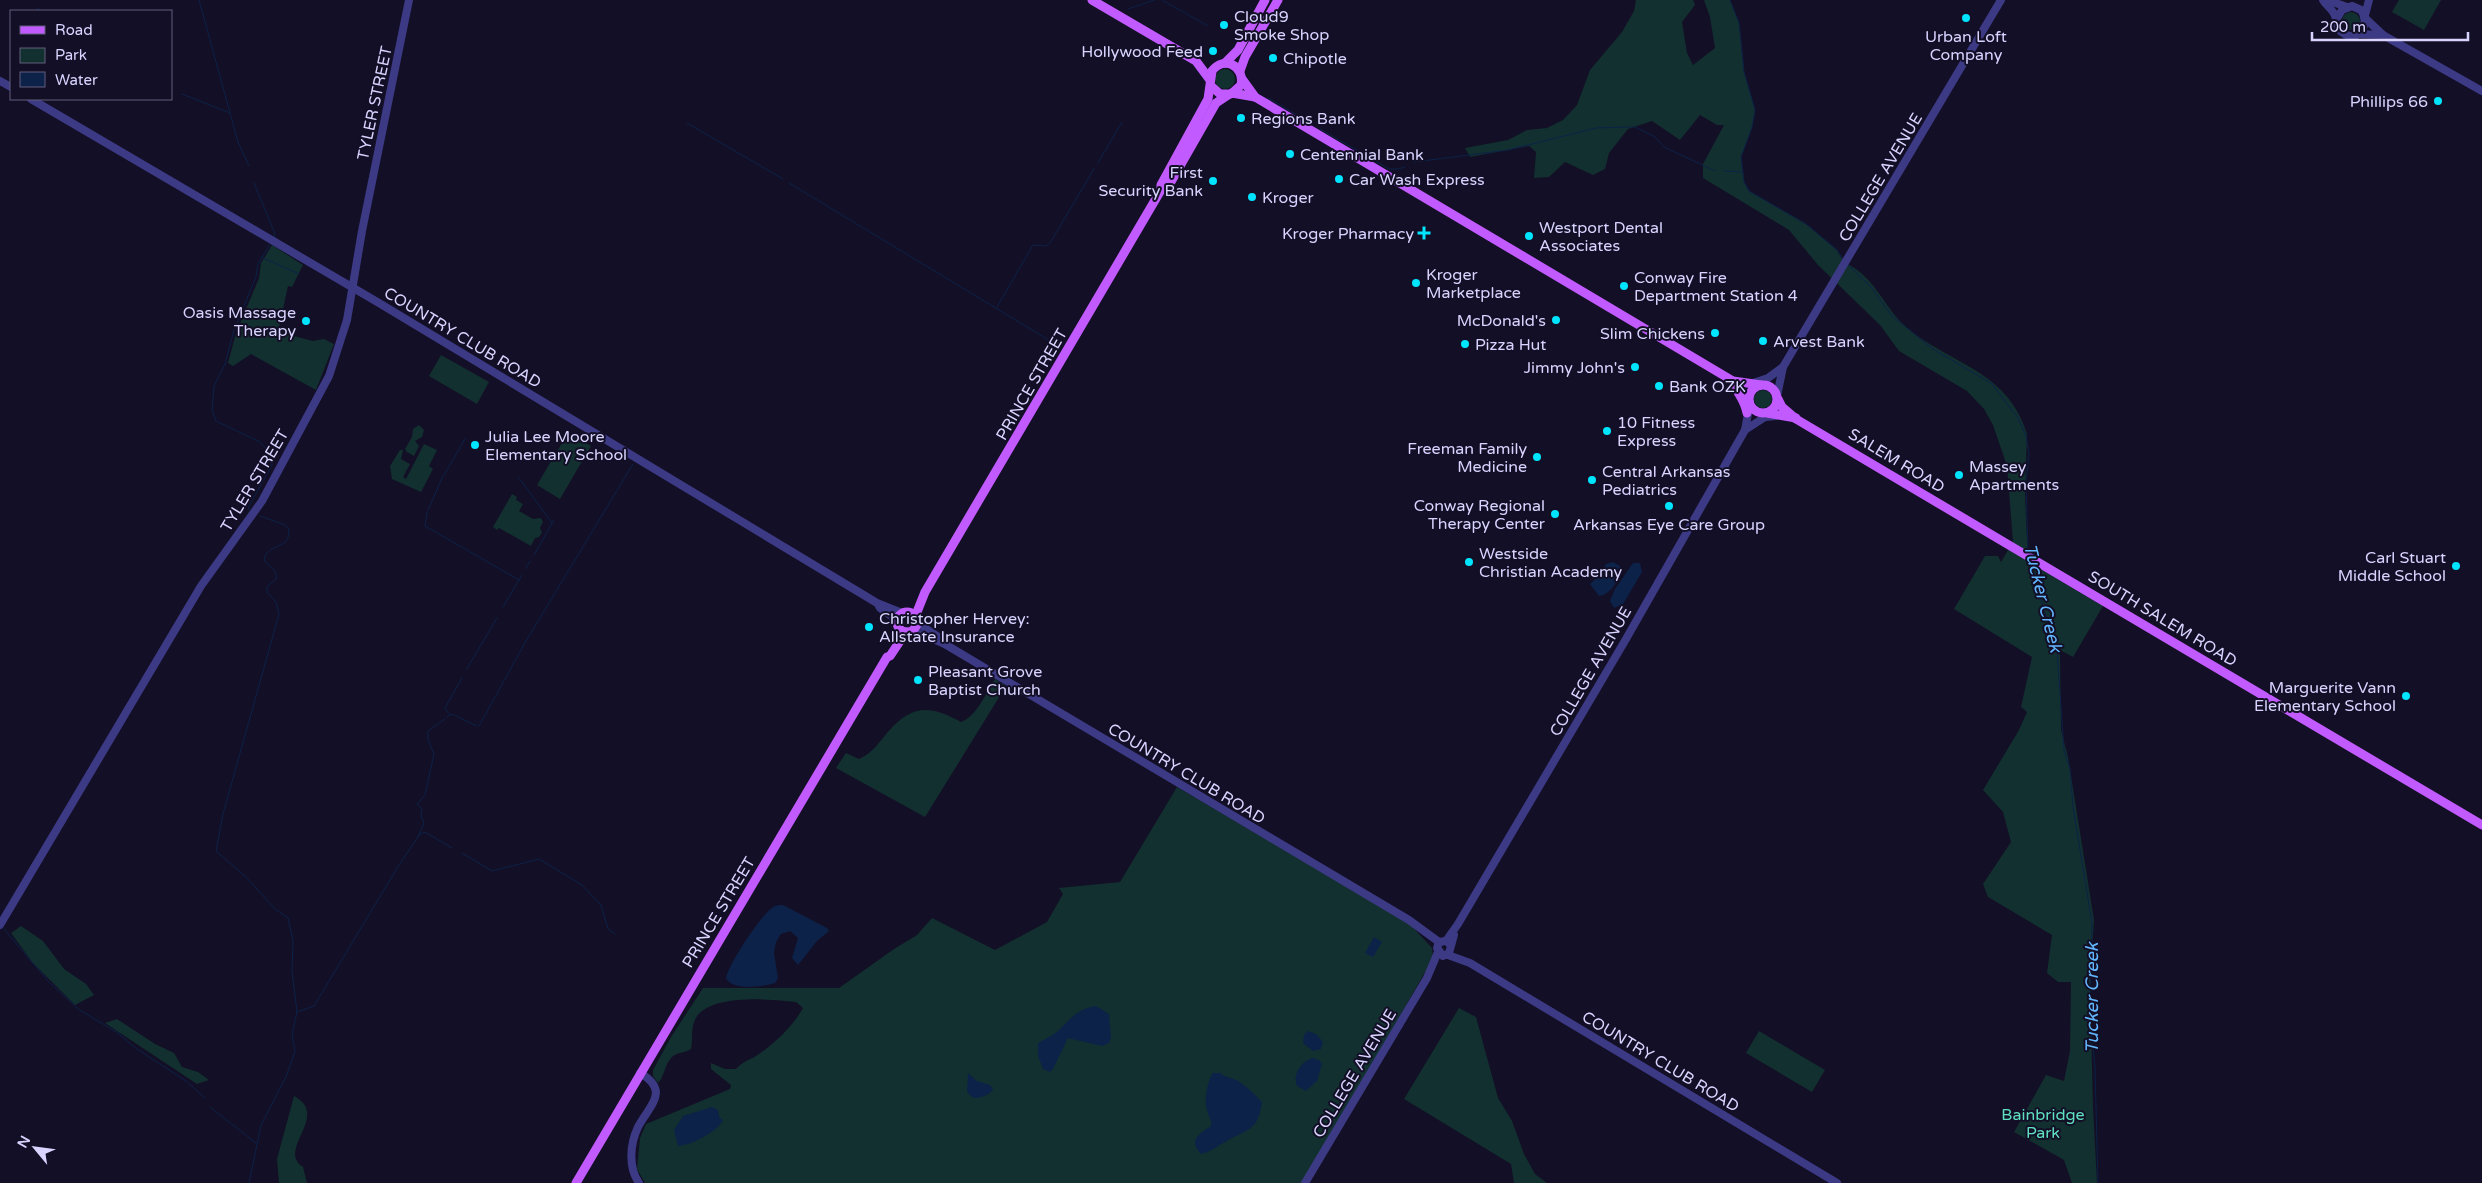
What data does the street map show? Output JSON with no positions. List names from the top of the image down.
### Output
{
  "streets": {
    "main road": ["PRINCE STREET", "SALEM ROAD", "SOUTH SALEM ROAD"],
    "street": ["TYLER STREET", "COLLEGE AVENUE", "COUNTRY CLUB ROAD"]
  },
  "crossings": [
    ["TYLER STREET", "COUNTRY CLUB ROAD"],
    ["COLLEGE AVENUE", "COUNTRY CLUB ROAD"],
    ["COLLEGE AVENUE", "SALEM ROAD"],
    ["COUNTRY CLUB ROAD", "PRINCE STREET"],
    ["SALEM ROAD", "SOUTH SALEM ROAD"]
  ],
  "water": ["Tucker Creek"],
  "parks": ["Bainbridge Park"],
  "places": {
    "other": [
      "Urban Loft Company",
      "Cloud9 Smoke Shop",
      "Hollywood Feed",
      "Chipotle",
      "Phillips 66",
      "Regions Bank",
      "Centennial Bank",
      "Car Wash Express",
      "First Security Bank",
      "Kroger",
      "Westport Dental Associates",
      "Kroger Marketplace",
      "Conway Fire Department Station 4",
      "McDonald's",
      "Oasis Massage Therapy",
      "Slim Chickens",
      "Arvest Bank",
      "Pizza Hut",
      "Jimmy John's",
      "Bank OZK",
      "10 Fitness Express",
      "Julia Lee Moore Elementary School",
      "Freeman Family Medicine",
      "Massey Apartments",
      "Central Arkansas Pediatrics",
      "Arkansas Eye Care Group",
      "Conway Regional Therapy Center",
      "Westside Christian Academy",
      "Carl Stuart Middle School",
      "Christopher Hervey: Allstate Insurance",
      "Pleasant Grove Baptist Church",
      "Marguerite Vann Elementary School"
    ],
    "health": ["Kroger Pharmacy"]
  },
  "legend": ["Road", "Park", "Water"],
  "scale_bar": "200 m",
  "north": "top left"
}
